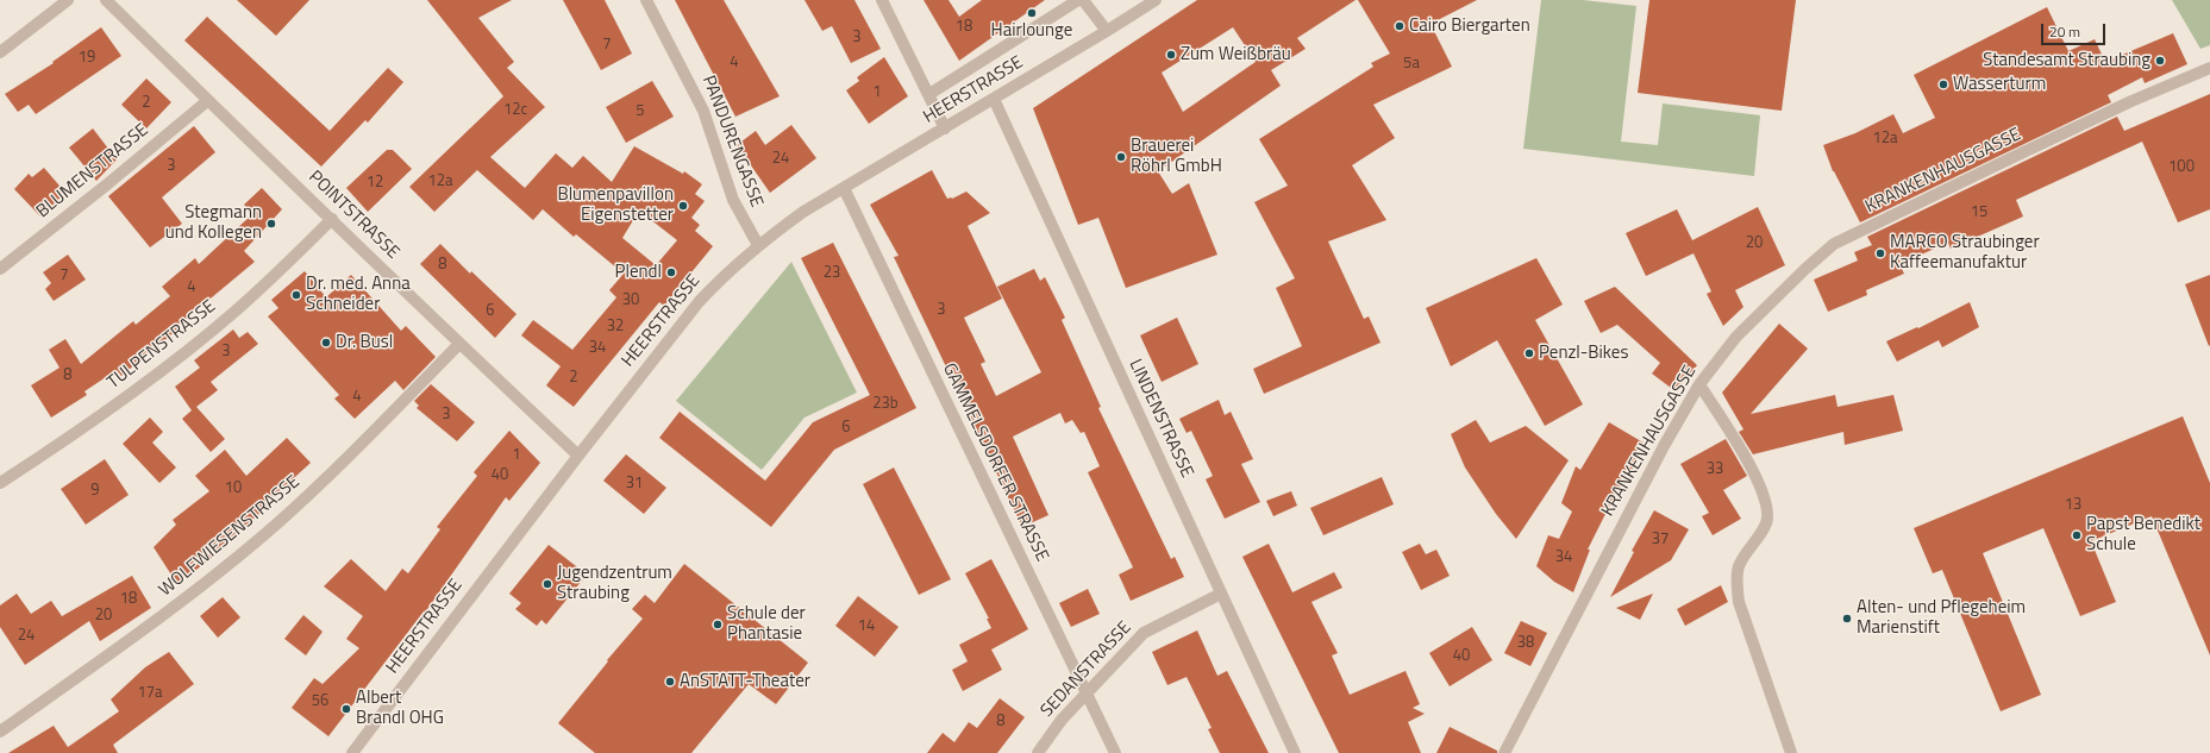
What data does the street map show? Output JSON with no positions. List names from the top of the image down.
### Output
{
  "streets": {
    "street": [
      "HEERSTRASSE",
      "PANDURENGASSE",
      "BLUMENSTRASSE",
      "KRANKENHAUSGASSE",
      "POINTSTRASSE",
      "TULPENSTRASSE",
      "LINDENSTRASSE",
      "GAMMELSDORFER STRASSE",
      "WOLFWIESENSTRASSE",
      "SEDANSTRASSE"
    ]
  },
  "crossings": [
    ["HEERSTRASSE", "PANDURENGASSE"],
    ["HEERSTRASSE", "POINTSTRASSE"],
    ["HEERSTRASSE", "LINDENSTRASSE"],
    ["HEERSTRASSE", "GAMMELSDORFER STRASSE"],
    ["BLUMENSTRASSE", "POINTSTRASSE"],
    ["POINTSTRASSE", "TULPENSTRASSE"],
    ["POINTSTRASSE", "WOLFWIESENSTRASSE"],
    ["LINDENSTRASSE", "SEDANSTRASSE"],
    ["GAMMELSDORFER STRASSE", "SEDANSTRASSE"]
  ],
  "places": [
    "Hairlounge",
    "Cairo Biergarten",
    "Zum Weißbräu",
    "Standesamt Straubing",
    "Wasserturm",
    "Brauerei Röhrl GmbH",
    "Blumenpavillon Eigenstetter",
    "Stegmann und Kollegen",
    "MARCO Straubinger Kaffeemanufaktur",
    "Plendl",
    "Dr. med. Anna Schneider",
    "Dr. Busl",
    "Penzl-Bikes",
    "Papst Benedikt Schule",
    "Jugendzentrum Straubing",
    "Alten- und Pflegeheim Marienstift",
    "Schule der Phantasie",
    "AnSTATT-Theater",
    "Albert Brandl OHG"
  ],
  "house_numbers": [
    "18",
    "3",
    "7",
    "19",
    "4",
    "5a",
    "1",
    "2",
    "12c",
    "5",
    "12a",
    "24",
    "3",
    "100",
    "12a",
    "12",
    "15",
    "20",
    "8",
    "23",
    "7",
    "4",
    "30",
    "3",
    "6",
    "32",
    "34",
    "3",
    "8",
    "2",
    "4",
    "23b",
    "3",
    "6",
    "1",
    "33",
    "40",
    "31",
    "10",
    "9",
    "13",
    "37",
    "34",
    "18",
    "20",
    "14",
    "24",
    "38",
    "40",
    "17a",
    "56",
    "8"
  ],
  "scale_bar": "20 m"
}
